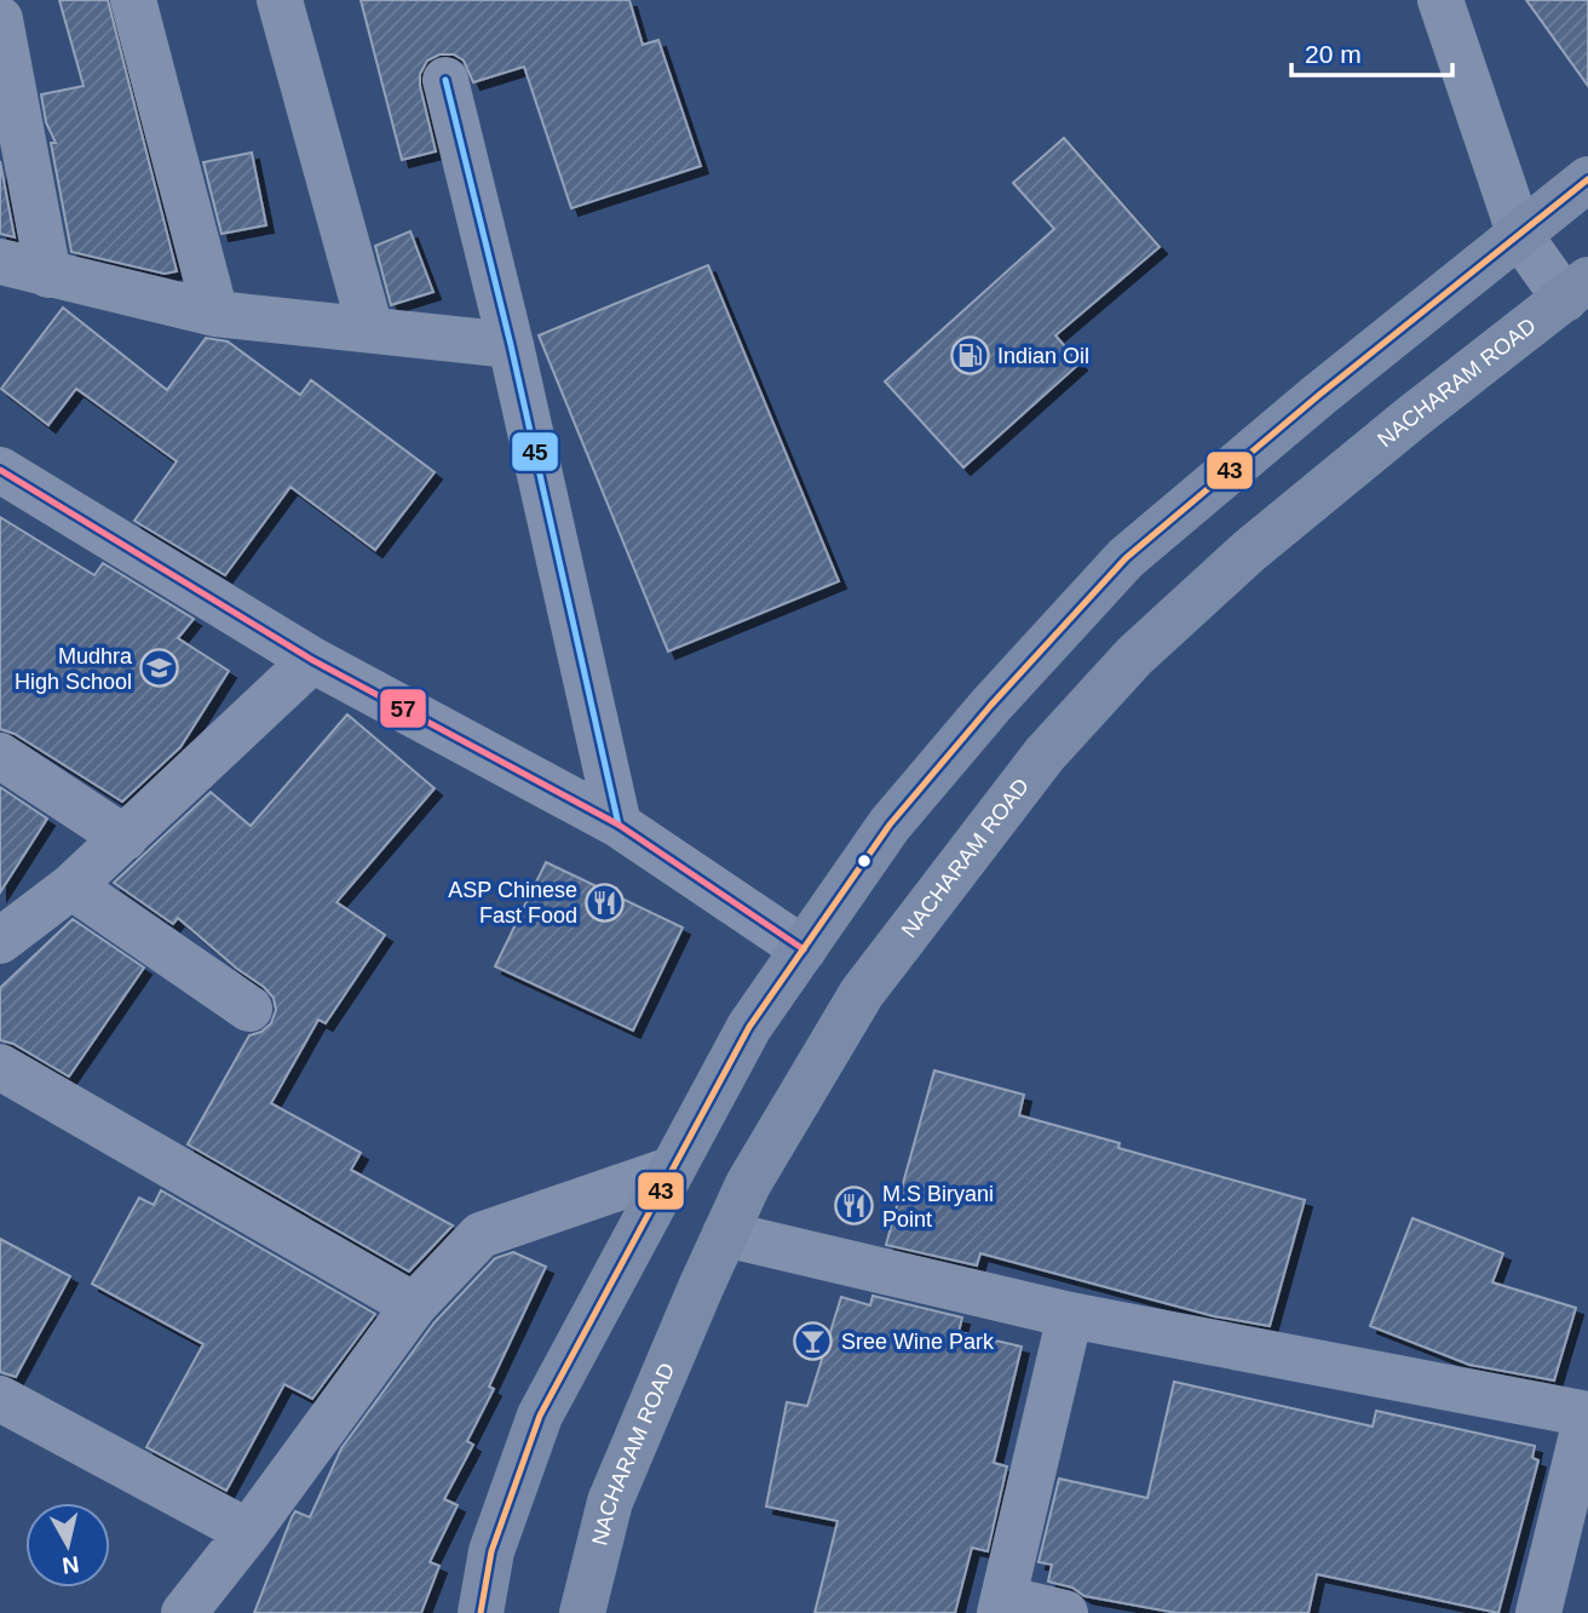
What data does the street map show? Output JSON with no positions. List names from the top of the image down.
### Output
{
  "streets": {
    "main road": ["NACHARAM ROAD"]
  },
  "places": {
    "fuel station": ["Indian Oil"],
    "school or university": ["Mudhra High School"],
    "restaurant": ["ASP Chinese Fast Food", "M.S Biryani Point"],
    "bar": ["Sree Wine Park"]
  },
  "lines": ["transit line 45", "transit line 43", "transit line 57"],
  "scale_bar": "20 m",
  "north": "bottom"
}
